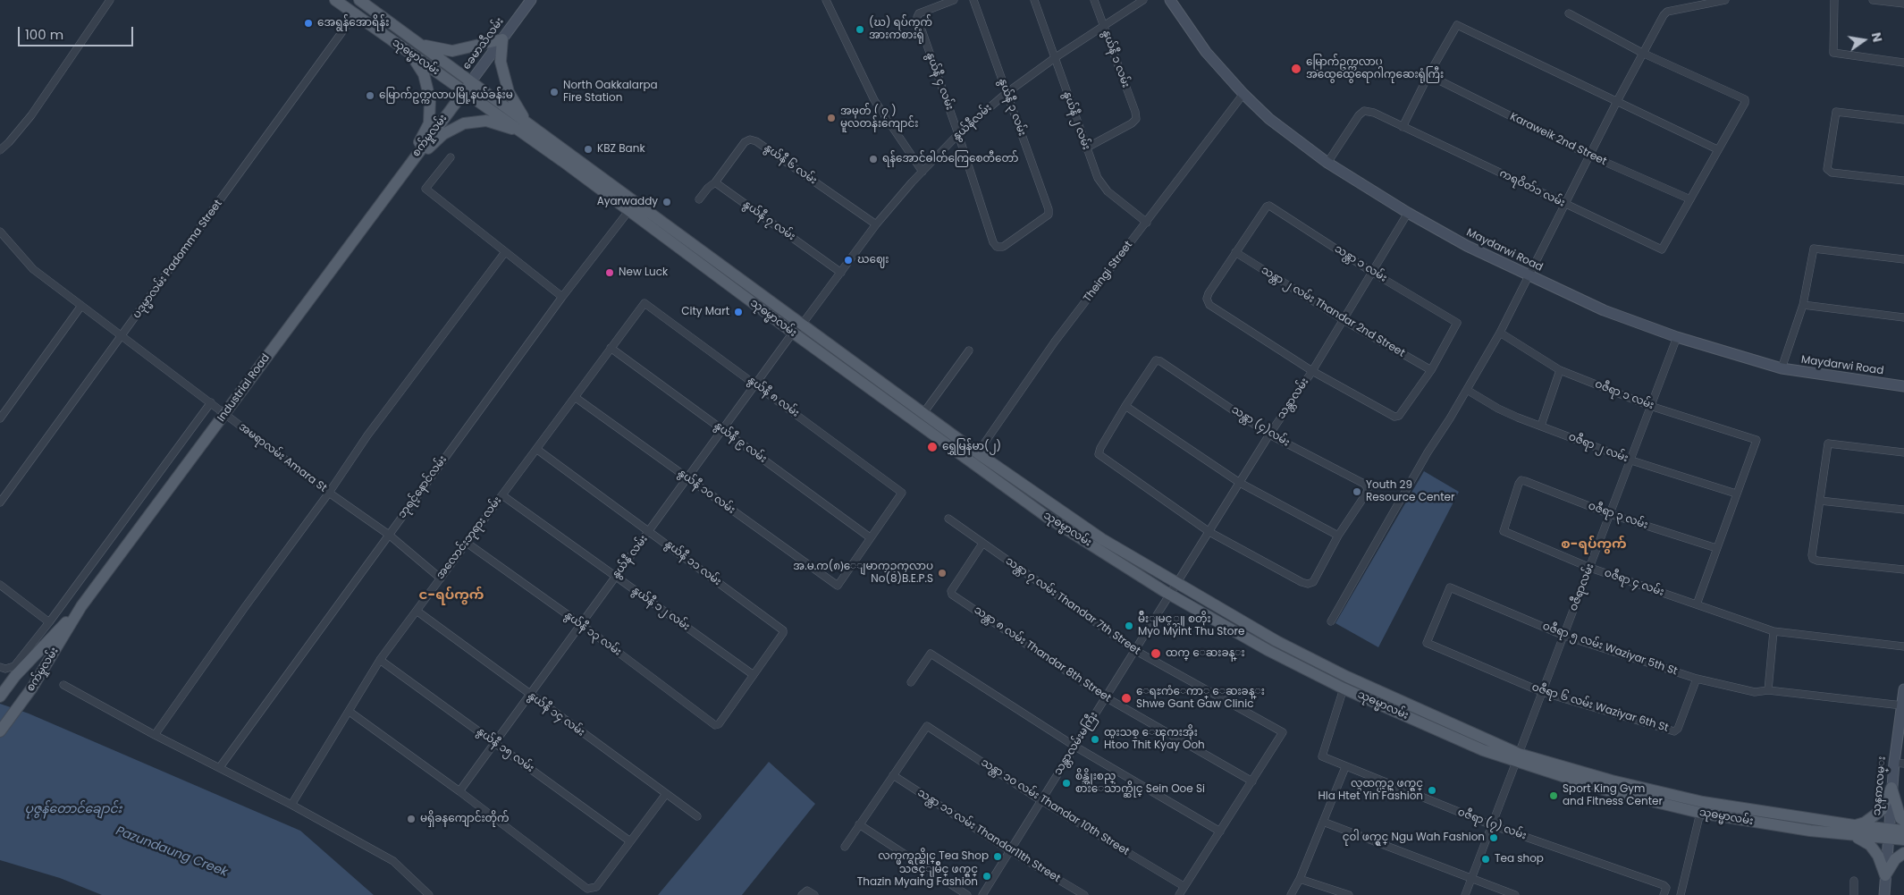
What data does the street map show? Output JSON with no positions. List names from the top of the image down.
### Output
{
  "streets": {
    "main road": ["သုဓမ္မာလမ်း", "စက်မှုလမ်း", "Industrial Road"],
    "street": [
      "ခေမာသီလမ်း",
      "နွယ်နီ ၁ လမ်း",
      "နွယ်နီ ၄ လမ်း",
      "နွယ်နီ ၃ လမ်း",
      "နွယ်နီ ၂ လမ်း",
      "နွယ်နီလမ်း",
      "Karaweik 2nd Street",
      "နွယ်နီ ၆ လမ်း",
      "ကရဝိတ်၁ လမ်း",
      "နွယ်နီ ၇ လမ်း",
      "Maydarwi Road",
      "ပဒုမ္မာလမ်း Padomma Street",
      "သန္တာ ၁ လမ်း",
      "Theingi Street",
      "သန္တာ ၂ လမ်း Thandar 2nd Street",
      "ဝဇီရာ ၁ လမ်း",
      "နွယ်နီ ၈ လမ်း",
      "သန္တာလမ်း",
      "သန္တာ (၄)လမ်း",
      "နွယ်နီ ၉ လမ်း",
      "ဝဇီရာ ၂ လမ်း",
      "အမရာလမ်း Amara St",
      "ဘုရင့်နောင်လမ်း",
      "နွယ်နီ ၁၀ လမ်း",
      "ဝဇီရာ ၃ လမ်း",
      "အလောင်းဘုရား လမ်း",
      "နွယ်နီ လမ်း",
      "နွယ်နီ ၁၁ လမ်း",
      "ဝဇီရာ ၄ လမ်း",
      "ဝဇီရာလမ်း",
      "သန္တာ ၇ လမ်း Thandar 7th Street",
      "နွယ်နီ ၁၂ လမ်း",
      "နွယ်နီ ၁၃ လမ်း",
      "ဝဇီရာ ၅ လမ်း Waziyar 5th St",
      "သန္တာ ၈ လမ်း Thandar 8th Street",
      "ဝဇီရာ ၆ လမ်း Waziyar 6th St",
      "နွယ်နီ ၁၄ လမ်း",
      "သန္တာလမ်းမကြီး",
      "နွယ်နီ ၁၅ လမ်း",
      "သုနၵာလမ္း",
      "သန္တာ ၁၀ လမ်း Thandar 10th Street",
      "၀ဇီရာ (၇) လမ်း",
      "သန္တာ ၁၁ လမ်း Thandar11th Street"
    ]
  },
  "crossings": [
    ["ခေမာသီလမ်း", "သုဓမ္မာလမ်း"],
    ["ခေမာသီလမ်း", "စက်မှုလမ်း"],
    ["သုဓမ္မာလမ်း", "နွယ်နီလမ်း"],
    ["သုဓမ္မာလမ်း", "စက်မှုလမ်း"],
    ["သုဓမ္မာလမ်း", "ပဒုမ္မာလမ်း Padomma Street"],
    ["သုဓမ္မာလမ်း", "Theingi Street"],
    ["သုဓမ္မာလမ်း", "သန္တာလမ်း"],
    ["သုဓမ္မာလမ်း", "ဘုရင့်နောင်လမ်း"],
    ["သုဓမ္မာလမ်း", "နွယ်နီ လမ်း"],
    ["သုဓမ္မာလမ်း", "ဝဇီရာလမ်း"],
    ["သုဓမ္မာလမ်း", "သန္တာလမ်းမကြီး"],
    ["သုဓမ္မာလမ်း", "သုနၵာလမ္း"],
    ["သုဓမ္မာလမ်း", "၀ဇီရာ (၇) လမ်း"],
    ["နွယ်နီ ၁ လမ်း", "နွယ်နီ ၂ လမ်း"],
    ["နွယ်နီ ၁ လမ်း", "နွယ်နီလမ်း"],
    ["နွယ်နီ ၄ လမ်း", "နွယ်နီ ၃ လမ်း"],
    ["နွယ်နီ ၄ လမ်း", "နွယ်နီလမ်း"],
    ["နွယ်နီ ၃ လမ်း", "နွယ်နီလမ်း"],
    ["နွယ်နီ ၂ လမ်း", "နွယ်နီလမ်း"],
    ["နွယ်နီ ၂ လမ်း", "Theingi Street"],
    ["နွယ်နီလမ်း", "နွယ်နီ ၆ လမ်း"],
    ["နွယ်နီလမ်း", "နွယ်နီ ၇ လမ်း"],
    ["နွယ်နီလမ်း", "နွယ်နီ လမ်း"],
    ["စက်မှုလမ်း", "Industrial Road"],
    ["Karaweik 2nd Street", "ကရဝိတ်၁ လမ်း"],
    ["နွယ်နီ ၆ လမ်း", "နွယ်နီ ၇ လမ်း"],
    ["ကရဝိတ်၁ လမ်း", "Maydarwi Road"],
    ["Maydarwi Road", "Theingi Street"],
    ["Maydarwi Road", "သန္တာလမ်း"],
    ["Maydarwi Road", "ဝဇီရာလမ်း"],
    ["ပဒုမ္မာလမ်း Padomma Street", "အမရာလမ်း Amara St"],
    ["သန္တာ ၁ လမ်း", "သန္တာ ၂ လမ်း Thandar 2nd Street"],
    ["သန္တာ ၁ လမ်း", "သန္တာလမ်း"],
    ["သန္တာ ၂ လမ်း Thandar 2nd Street", "သန္တာလမ်း"],
    ["Industrial Road", "အမရာလမ်း Amara St"],
    ["ဝဇီရာ ၁ လမ်း", "ဝဇီရာ ၂ လမ်း"],
    ["ဝဇီရာ ၁ လမ်း", "ဝဇီရာလမ်း"],
    ["နွယ်နီ ၈ လမ်း", "နွယ်နီ ၉ လမ်း"],
    ["နွယ်နီ ၈ လမ်း", "နွယ်နီ ၁၀ လမ်း"],
    ["နွယ်နီ ၈ လမ်း", "အလောင်းဘုရား လမ်း"],
    ["နွယ်နီ ၈ လမ်း", "နွယ်နီ လမ်း"],
    ["သန္တာလမ်း", "သန္တာ (၄)လမ်း"],
    ["သန္တာလမ်း", "သန္တာလမ်းမကြီး"],
    ["နွယ်နီ ၉ လမ်း", "နွယ်နီ ၁၀ လမ်း"],
    ["နွယ်နီ ၉ လမ်း", "အလောင်းဘုရား လမ်း"],
    ["နွယ်နီ ၉ လမ်း", "နွယ်နီ လမ်း"],
    ["ဝဇီရာ ၂ လမ်း", "ဝဇီရာလမ်း"],
    ["အမရာလမ်း Amara St", "ဘုရင့်နောင်လမ်း"],
    ["အမရာလမ်း Amara St", "အလောင်းဘုရား လမ်း"],
    ["နွယ်နီ ၁၀ လမ်း", "အလောင်းဘုရား လမ်း"],
    ["နွယ်နီ ၁၀ လမ်း", "နွယ်နီ လမ်း"],
    ["ဝဇီရာ ၃ လမ်း", "ဝဇီရာ ၄ လမ်း"],
    ["ဝဇီရာ ၃ လမ်း", "ဝဇီရာလမ်း"],
    ["အလောင်းဘုရား လမ်း", "နွယ်နီ ၁၁ လမ်း"],
    ["အလောင်းဘုရား လမ်း", "နွယ်နီ ၁၂ လမ်း"],
    ["အလောင်းဘုရား လမ်း", "နွယ်နီ ၁၃ လမ်း"],
    ["အလောင်းဘုရား လမ်း", "နွယ်နီ ၁၄ လမ်း"],
    ["အလောင်းဘုရား လမ်း", "နွယ်နီ ၁၅ လမ်း"],
    ["နွယ်နီ လမ်း", "နွယ်နီ ၁၁ လမ်း"],
    ["နွယ်နီ လမ်း", "နွယ်နီ ၁၂ လမ်း"],
    ["နွယ်နီ လမ်း", "နွယ်နီ ၁၃ လမ်း"],
    ["နွယ်နီ လမ်း", "နွယ်နီ ၁၄ လမ်း"],
    ["နွယ်နီ လမ်း", "နွယ်နီ ၁၅ လမ်း"],
    ["နွယ်နီ ၁၁ လမ်း", "နွယ်နီ ၁၂ လမ်း"],
    ["နွယ်နီ ၁၁ လမ်း", "နွယ်နီ ၁၃ လမ်း"],
    ["ဝဇီရာ ၄ လမ်း", "ဝဇီရာလမ်း"],
    ["ဝဇီရာလမ်း", "ဝဇီရာ ၅ လမ်း Waziyar 5th St"],
    ["ဝဇီရာလမ်း", "ဝဇီရာ ၆ လမ်း Waziyar 6th St"],
    ["ဝဇီရာလမ်း", "၀ဇီရာ (၇) လမ်း"],
    ["သန္တာ ၇ လမ်း Thandar 7th Street", "သန္တာ ၈ လမ်း Thandar 8th Street"],
    ["သန္တာ ၇ လမ်း Thandar 7th Street", "သန္တာလမ်းမကြီး"],
    ["နွယ်နီ ၁၂ လမ်း", "နွယ်နီ ၁၃ လမ်း"],
    ["ဝဇီရာ ၅ လမ်း Waziyar 5th St", "ဝဇီရာ ၆ လမ်း Waziyar 6th St"],
    ["ဝဇီရာ ၅ လမ်း Waziyar 5th St", "သုနၵာလမ္း"],
    ["သန္တာ ၈ လမ်း Thandar 8th Street", "သန္တာလမ်းမကြီး"],
    ["သန္တာလမ်းမကြီး", "သန္တာ ၁၀ လမ်း Thandar 10th Street"],
    ["သန္တာလမ်းမကြီး", "သန္တာ ၁၁ လမ်း Thandar11th Street"],
    ["သန္တာ ၁၀ လမ်း Thandar 10th Street", "သန္တာ ၁၁ လမ်း Thandar11th Street"]
  ],
  "districts": ["စ-ရပ်ကွက်", "င-ရပ်ကွက်"],
  "water": ["ပုဇွန်တောင်ချောင်း", "Pazundaung Creek"],
  "places": [
    "အေရွန်အောရိန်း",
    "(ဃ) ရပ်ကွက် အားကစားရုံ",
    "မြောက်ဥက္ကလာပ အထွေထွေရောဂါကုဆေးရုံကြီး",
    "North Oakkalarpa Fire Station",
    "မြောက်ဥက္ကလာပမြို့နယ်ခန်းမ",
    "အမှတ် ( ၇ ) မူလတန်းကျောင်း",
    "KBZ Bank",
    "ရန်အောင်ဓါတ်ကြေစေတီတော်",
    "Ayarwaddy",
    "ဃဈေး",
    "New Luck",
    "City Mart",
    "ရွှေမြန်မာ(၂)",
    "Youth 29 Resource Center",
    "အ.မ.က(၈)ေျမာက္ဥကၠလာပ No(8)B.E.P.S",
    "မ်ိဳးျမင့္သူ စတိုး Myo Myint Thu Store",
    "ထက္ ေဆးခန္း",
    "ေရႊကံေကာ္ ေဆးခန္း Shwe Gant Gaw Clinic",
    "ထူးသစ္ ေၾကးအိုး Htoo Thit Kyay Ooh",
    "စိန္အိုးစည္ စားေသာက္ဆိုင္ Sein Ooe Si",
    "လွထက္ယဥ္ ဖက္ရွင္ Hla Htet Yin Fashion",
    "Sport King Gym and Fitness Center",
    "မရှိခနကျောင်းတိုက်",
    "ငု၀ါ ဖက္ရွင္ Ngu Wah Fashion",
    "လက္ဖက္ရည္ဆိုင္ Tea Shop",
    "Tea shop",
    "သဇင္ျမိဳင္ ဖက္ရွင္ Thazin Myaing Fashion"
  ],
  "scale_bar": "100 m",
  "north": "right"
}
